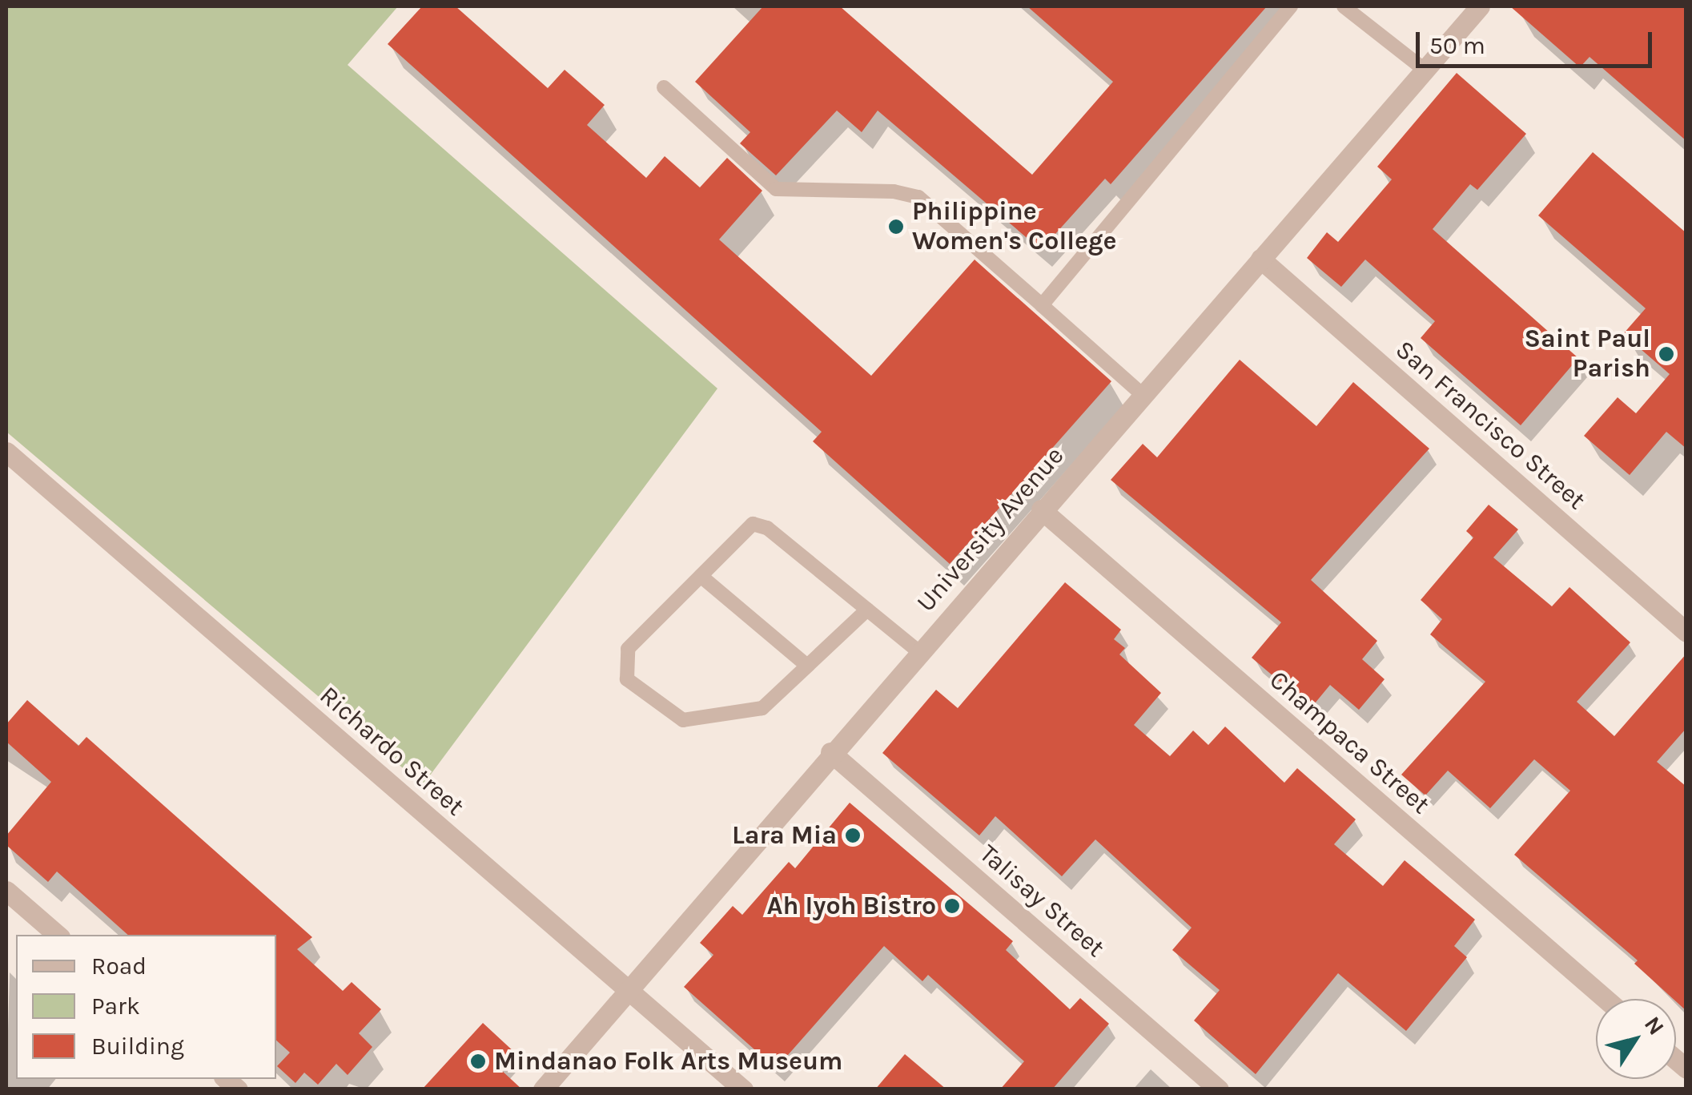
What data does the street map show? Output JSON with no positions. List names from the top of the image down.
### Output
{
  "streets": {
    "street": [
      "San Francisco Street",
      "University Avenue",
      "Champaca Street",
      "Richardo Street",
      "Talisay Street"
    ]
  },
  "crossings": [
    ["San Francisco Street", "University Avenue"],
    ["University Avenue", "Champaca Street"],
    ["University Avenue", "Richardo Street"],
    ["University Avenue", "Talisay Street"]
  ],
  "places": [
    "Philippine Women's College",
    "Saint Paul Parish",
    "Lara Mia",
    "Ah Iyoh Bistro",
    "Mindanao Folk Arts Museum"
  ],
  "legend": ["Road", "Park", "Building"],
  "scale_bar": "50 m",
  "north": "top right"
}
